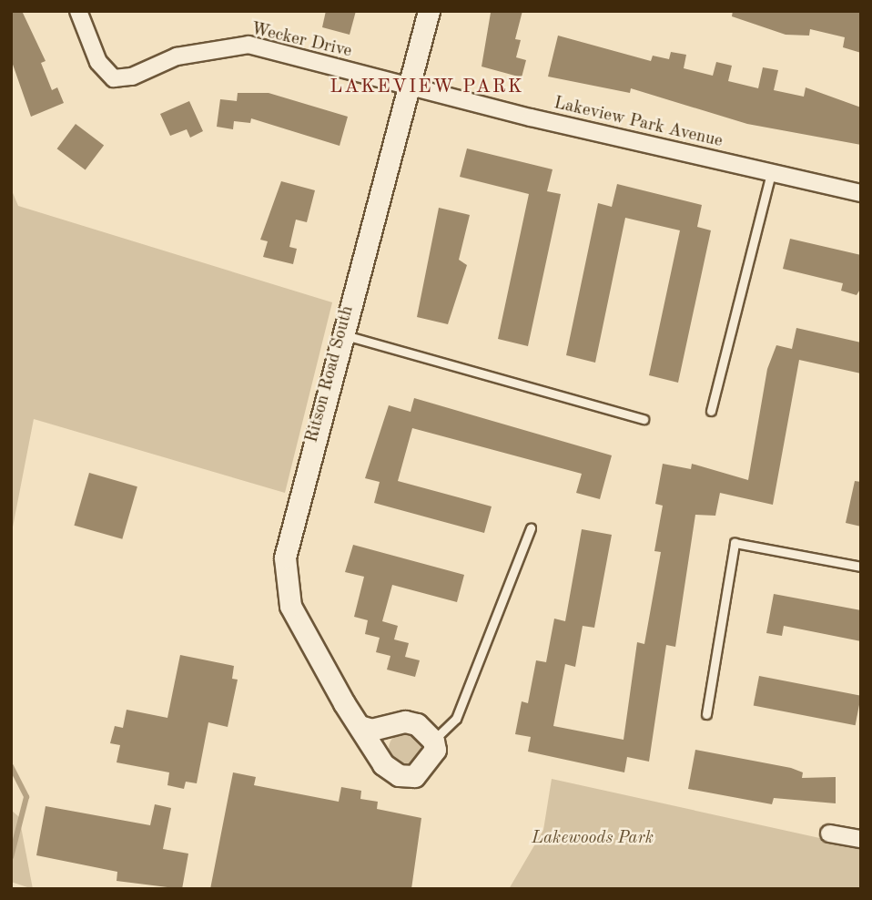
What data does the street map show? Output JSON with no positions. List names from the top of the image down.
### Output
{
  "streets": {
    "street": ["Wecker Drive", "Lakeview Park Avenue", "Ritson Road South"]
  },
  "crossings": [
    ["Wecker Drive", "Lakeview Park Avenue"],
    ["Wecker Drive", "Ritson Road South"],
    ["Lakeview Park Avenue", "Ritson Road South"]
  ],
  "districts": ["LAKEVIEW PARK"],
  "parks": ["Lakewoods Park"]
}
